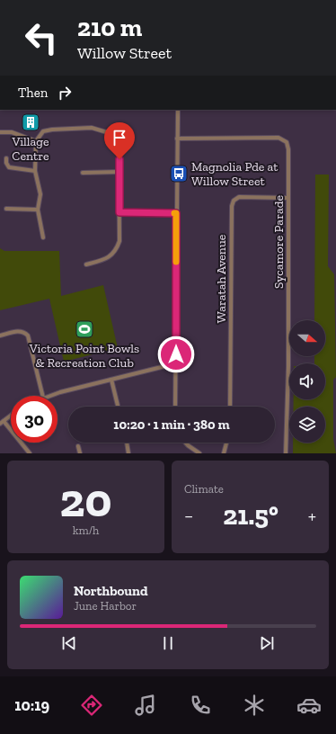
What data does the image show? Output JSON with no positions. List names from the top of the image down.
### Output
{
  "streets": {
    "street": ["Sycamore Parade", "Waratah Avenue"]
  },
  "crossings": [
    ["Sycamore Parade", "Waratah Avenue"]
  ],
  "places": {
    "building": ["Village Centre"],
    "bus stop": ["Magnolia Pde at Willow Street"],
    "sports": ["Victoria Point Bowls & Recreation Club"]
  },
  "north": "right",
  "page": {
    "turn": ["210 m", "Willow Street"],
    "then": "Then",
    "limit": "30",
    "trip": "10:20 · 1 min · 380 m",
    "tile": [
      ["20", "km/h"],
      "Climate"
    ],
    "heat": ["−", "21.5°", "+"],
    "song": ["Northbound", "June Harbor"],
    "tabs": "10:19"
  }
}
